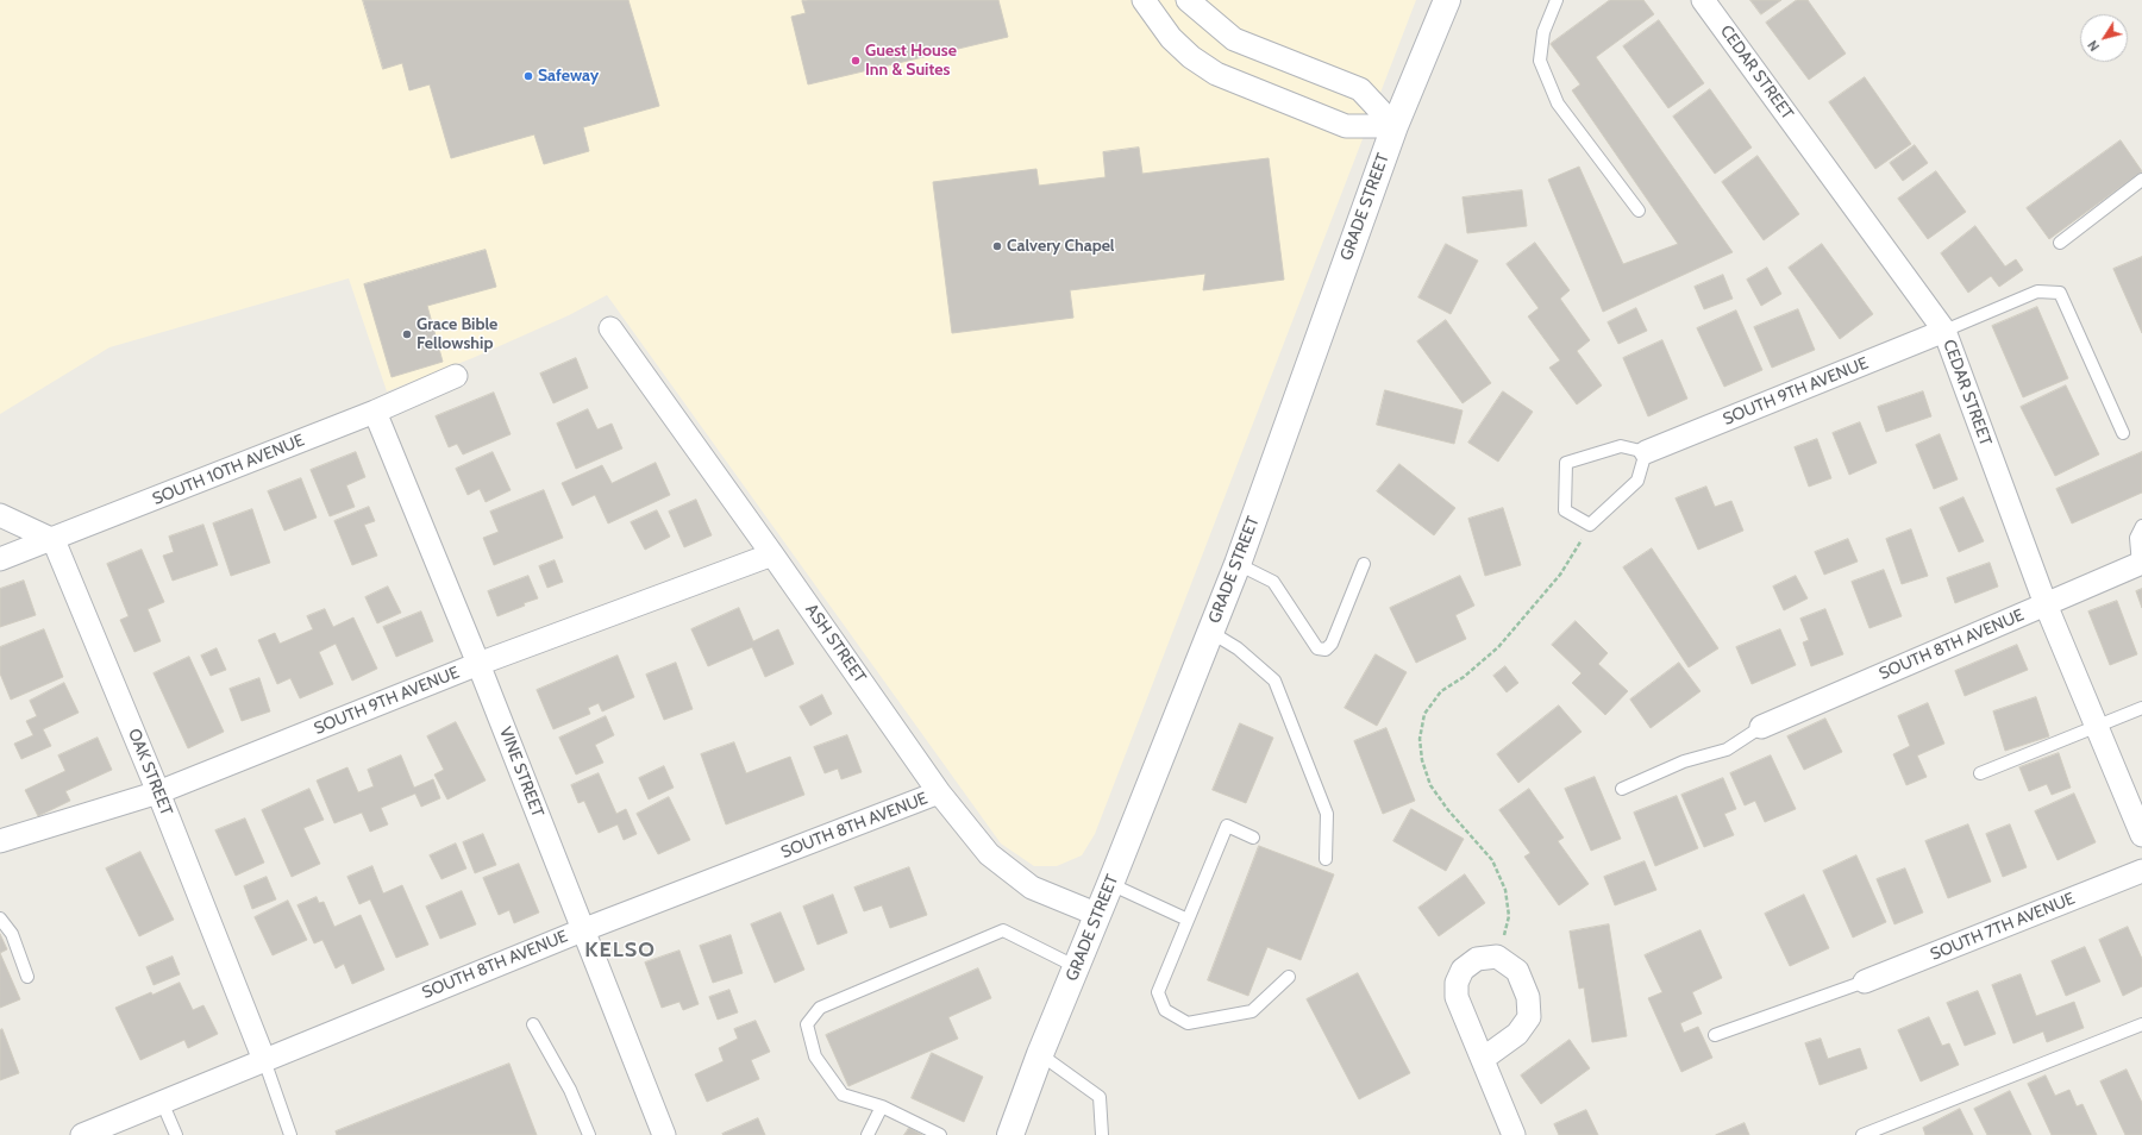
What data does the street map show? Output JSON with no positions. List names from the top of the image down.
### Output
{
  "streets": {
    "main road": ["GRADE STREET"],
    "street": [
      "CEDAR STREET",
      "SOUTH 9TH AVENUE",
      "SOUTH 10TH AVENUE",
      "ASH STREET",
      "SOUTH 8TH AVENUE",
      "OAK STREET",
      "VINE STREET",
      "SOUTH 7TH AVENUE"
    ]
  },
  "crossings": [
    ["CEDAR STREET", "SOUTH 9TH AVENUE"],
    ["CEDAR STREET", "SOUTH 8TH AVENUE"],
    ["GRADE STREET", "ASH STREET"],
    ["SOUTH 9TH AVENUE", "ASH STREET"],
    ["SOUTH 9TH AVENUE", "OAK STREET"],
    ["SOUTH 9TH AVENUE", "VINE STREET"],
    ["SOUTH 10TH AVENUE", "OAK STREET"],
    ["SOUTH 10TH AVENUE", "VINE STREET"],
    ["ASH STREET", "SOUTH 8TH AVENUE"],
    ["SOUTH 8TH AVENUE", "OAK STREET"],
    ["SOUTH 8TH AVENUE", "VINE STREET"]
  ],
  "districts": ["KELSO"],
  "places": [
    "Guest House Inn & Suites",
    "Safeway",
    "Calvery Chapel",
    "Grace Bible Fellowship"
  ],
  "north": "bottom left"
}
